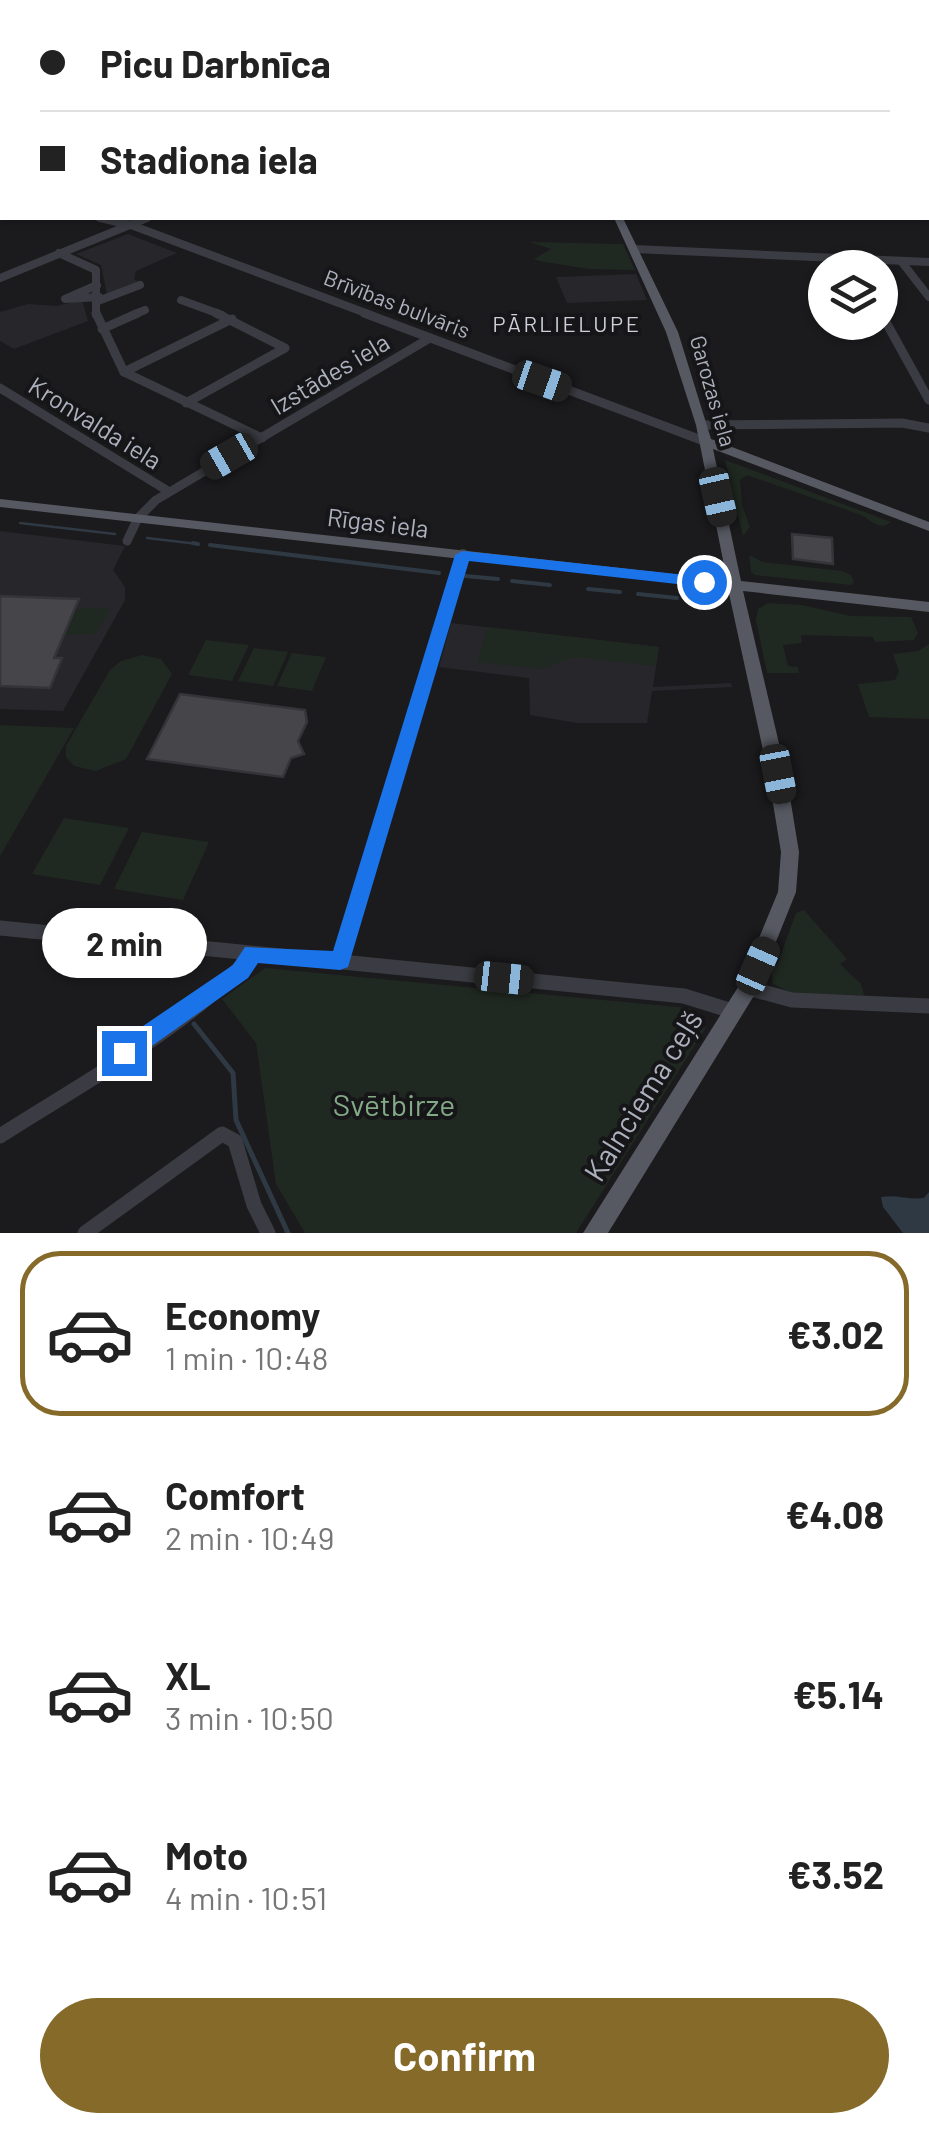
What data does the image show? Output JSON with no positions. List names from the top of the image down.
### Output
{
  "streets": {
    "main road": [
      "Brīvības bulvāris",
      "Garozas iela",
      "Rīgas iela",
      "Kalnciema ceļš"
    ],
    "street": ["Izstādes iela", "Kronvalda iela"]
  },
  "crossings": [
    ["Brīvības bulvāris", "Izstādes iela"],
    ["Brīvības bulvāris", "Garozas iela"],
    ["Izstādes iela", "Kronvalda iela"],
    ["Izstādes iela", "Rīgas iela"],
    ["Garozas iela", "Rīgas iela"],
    ["Garozas iela", "Kalnciema ceļš"],
    ["Rīgas iela", "Kalnciema ceļš"]
  ],
  "districts": ["PĀRLIELUPE"],
  "parks": ["Svētbirze"],
  "page": {
    "banner": ["Picu Darbnīca", "Stadiona iela"],
    "bubble": "2 min",
    "list": [
      {
        "name": "Economy",
        "note": "1 min · 10:48",
        "value": "€3.02"
      },
      {
        "name": "Comfort",
        "note": "2 min · 10:49",
        "value": "€4.08"
      },
      {
        "name": "XL",
        "note": "3 min · 10:50",
        "value": "€5.14"
      },
      {
        "name": "Moto",
        "note": "4 min · 10:51",
        "value": "€3.52"
      }
    ],
    "buttons": "Confirm"
  }
}
